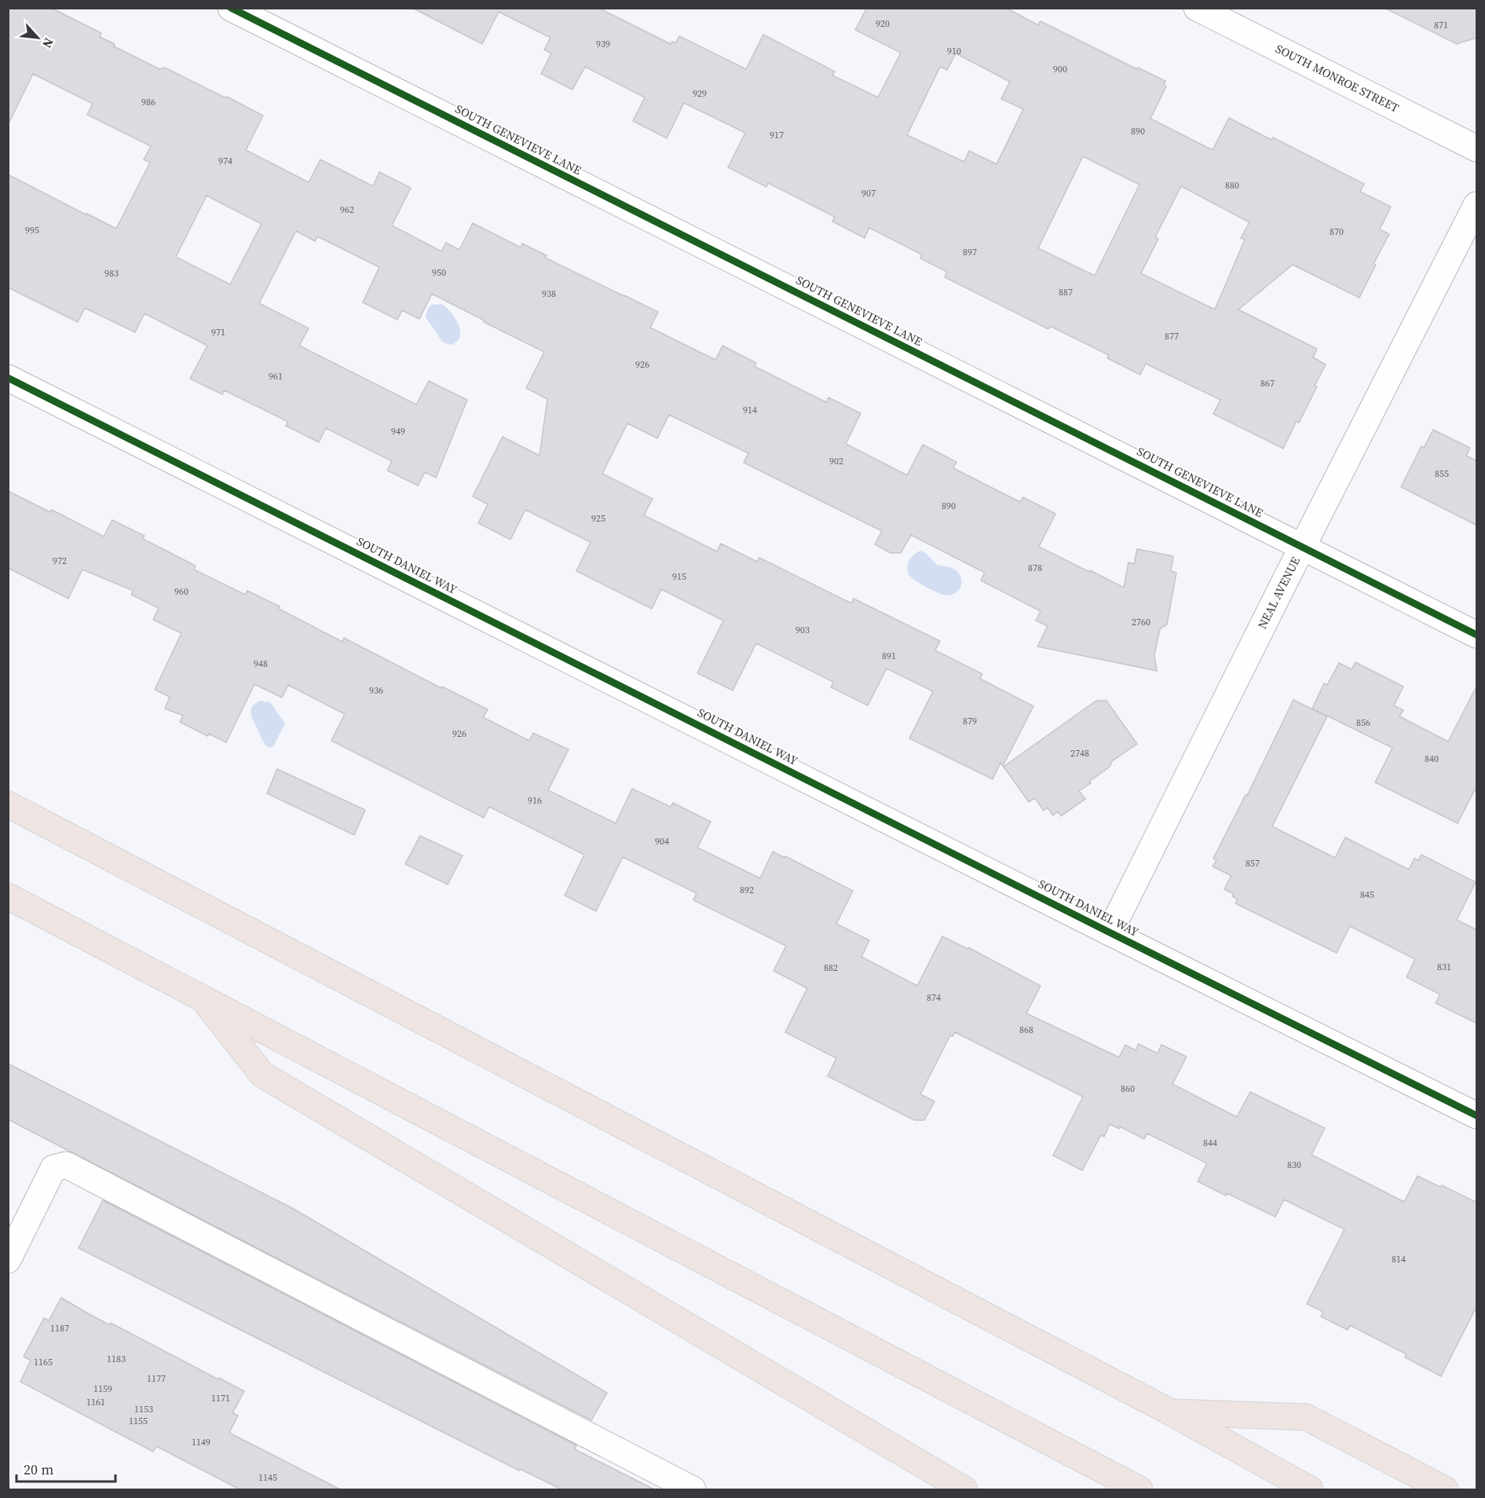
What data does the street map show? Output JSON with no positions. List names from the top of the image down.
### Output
{
  "streets": {
    "street": [
      "SOUTH MONROE STREET",
      "SOUTH GENEVIEVE LANE",
      "SOUTH DANIEL WAY",
      "NEAL AVENUE"
    ]
  },
  "crossings": [
    ["SOUTH GENEVIEVE LANE", "NEAL AVENUE"],
    ["SOUTH DANIEL WAY", "NEAL AVENUE"]
  ],
  "house_numbers": [
    "920",
    "871",
    "939",
    "910",
    "900",
    "929",
    "986",
    "890",
    "917",
    "974",
    "880",
    "907",
    "962",
    "995",
    "870",
    "897",
    "950",
    "983",
    "887",
    "938",
    "971",
    "877",
    "926",
    "961",
    "867",
    "914",
    "949",
    "902",
    "855",
    "890",
    "925",
    "972",
    "878",
    "915",
    "960",
    "2760",
    "903",
    "891",
    "948",
    "936",
    "879",
    "856",
    "926",
    "2748",
    "840",
    "916",
    "904",
    "857",
    "892",
    "845",
    "831",
    "882",
    "874",
    "868",
    "860",
    "844",
    "830",
    "814",
    "1187",
    "1183",
    "1165",
    "1177",
    "1159",
    "1171",
    "1161",
    "1153",
    "1155",
    "1149",
    "1145"
  ],
  "scale_bar": "20 m",
  "north": "bottom right"
}
